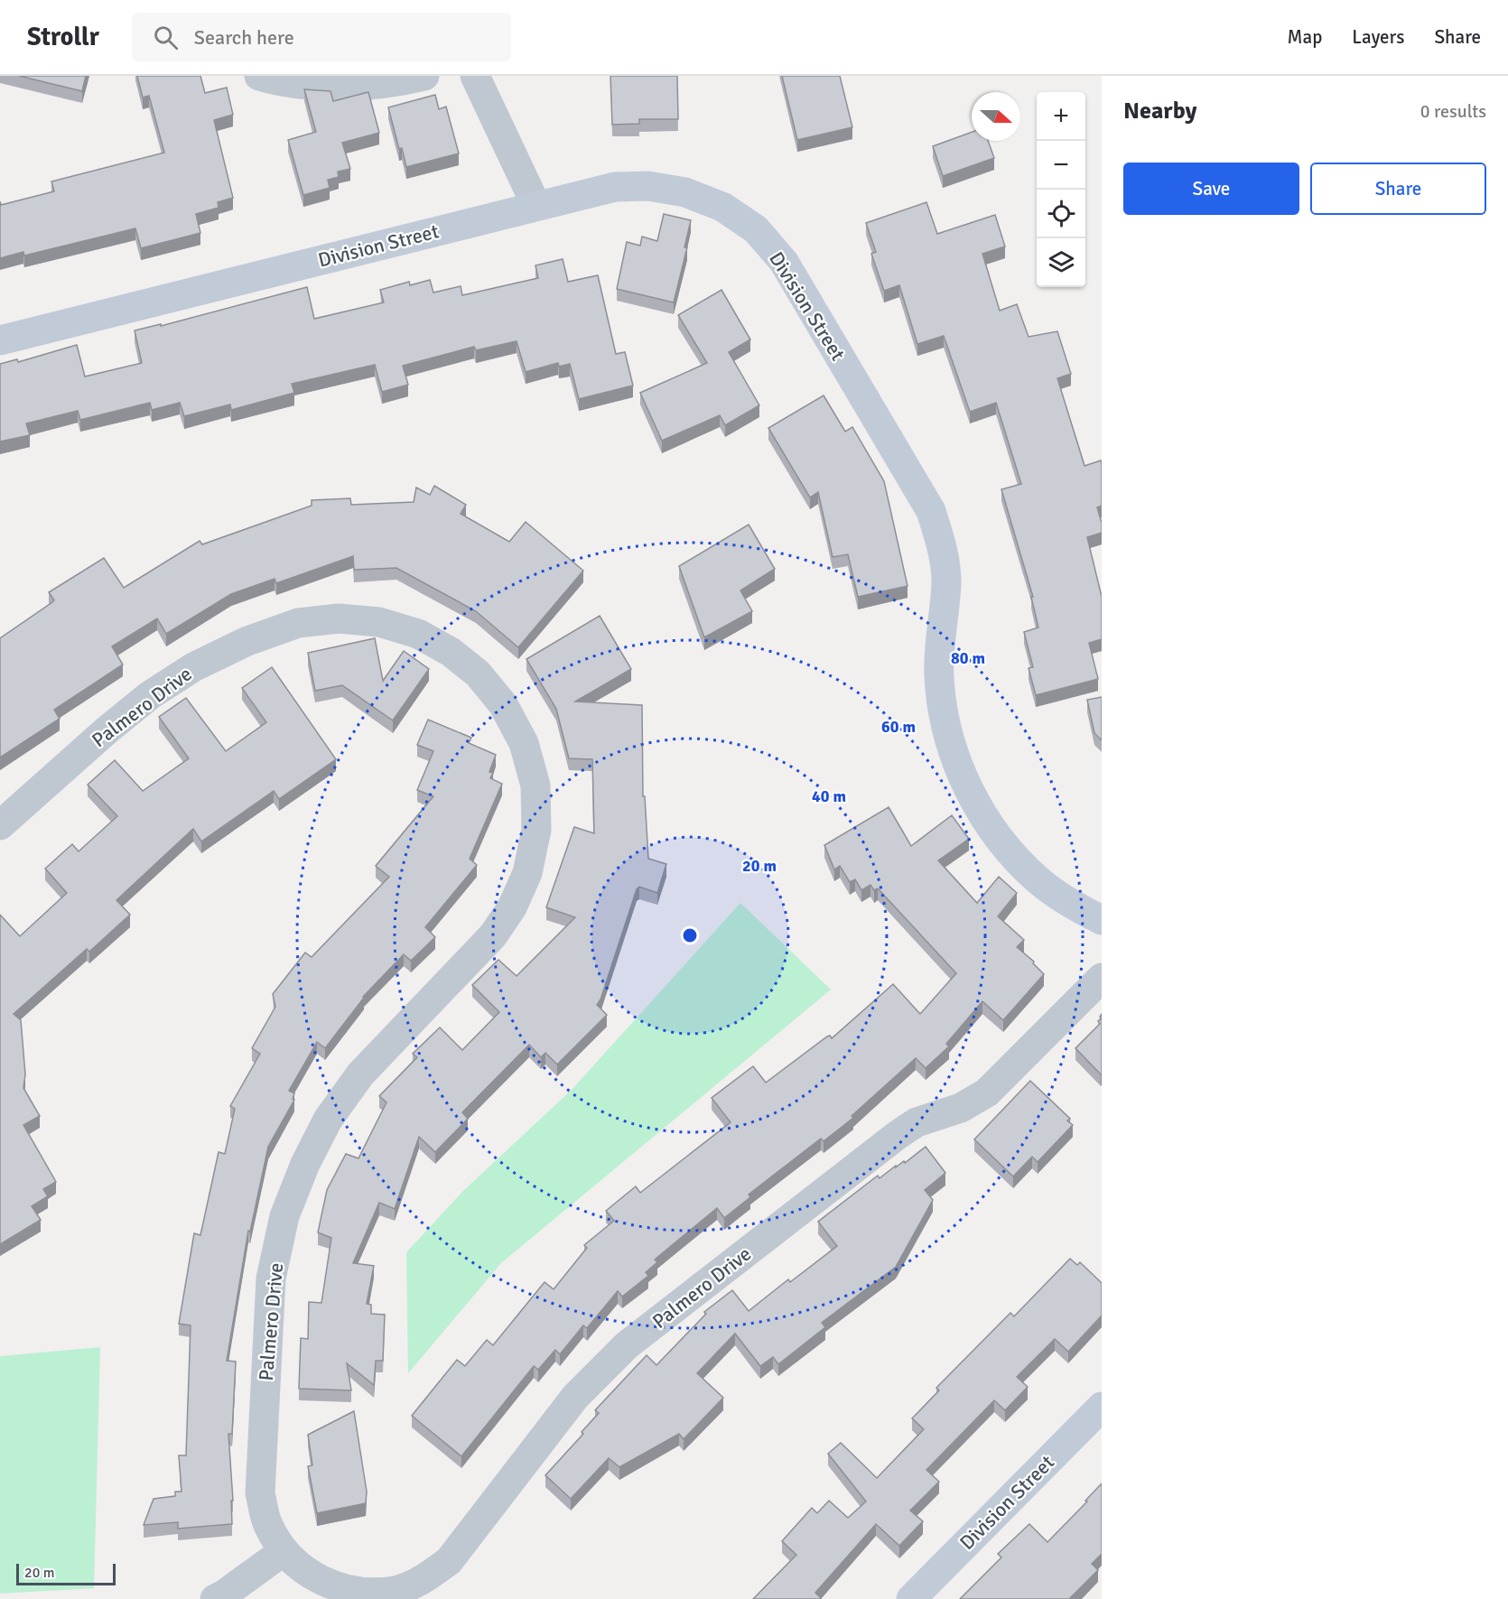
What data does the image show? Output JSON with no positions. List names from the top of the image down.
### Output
{
  "streets": {
    "street": ["Division Street", "Palmero Drive"]
  },
  "scale_bar": "20 m",
  "north": "right",
  "page": {
    "header": "Strollr",
    "search": "Search here",
    "nav": ["Map", "Layers", "Share"],
    "heading": ["Nearby", "0 results"],
    "map_buttons": ["+", "−"],
    "buttons": ["Save", "Share"],
    "scale": "20 m"
  },
  "rings": [
    "80 m",
    "60 m",
    "40 m",
    "20 m"
  ]
}
